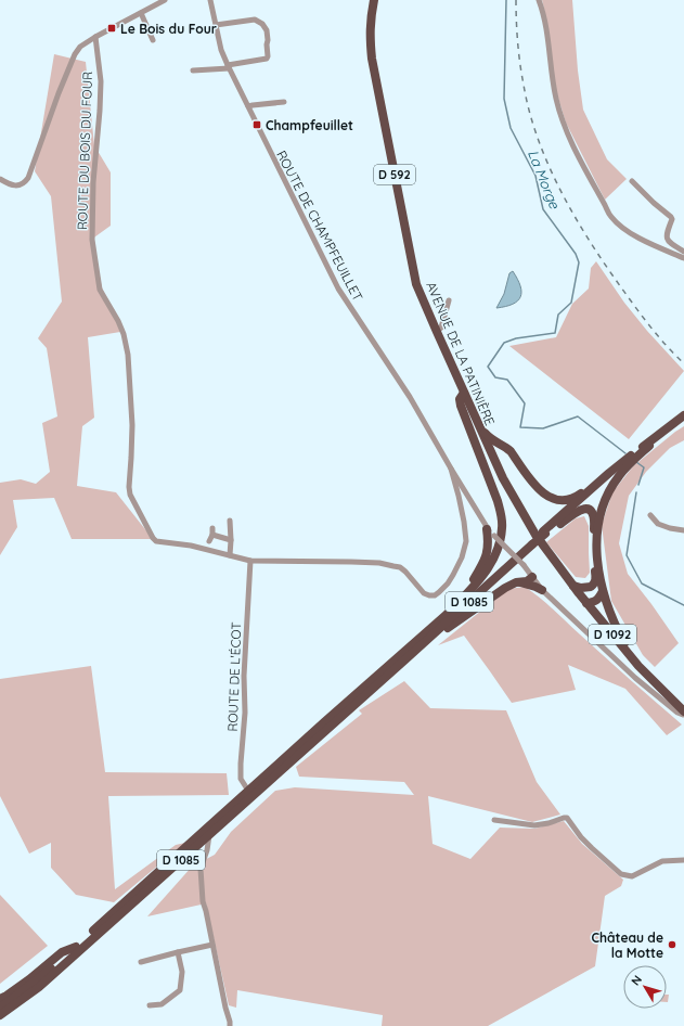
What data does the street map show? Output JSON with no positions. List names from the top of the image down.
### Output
{
  "streets": {
    "main road": [
      "D 592",
      "AVENUE DE LA PATINIÈRE",
      "D 1085",
      "D 1092"
    ],
    "street": ["ROUTE DU BOIS DU FOUR", "ROUTE DE CHAMPFEUILLET", "ROUTE DE L'ÉCOT"]
  },
  "crossings": [
    ["ROUTE DU BOIS DU FOUR", "ROUTE DE CHAMPFEUILLET"],
    ["ROUTE DU BOIS DU FOUR", "ROUTE DE L'ÉCOT"],
    ["D 592", "AVENUE DE LA PATINIÈRE"],
    ["D 592", "D 1085"],
    ["D 592", "D 1092"],
    ["ROUTE DE CHAMPFEUILLET", "D 1092"],
    ["D 1085", "D 1092"],
    ["D 1085", "ROUTE DE L'ÉCOT"]
  ],
  "water": ["La Morge"],
  "places": {
    "transit": ["Le Bois du Four", "Champfeuillet"],
    "other": ["Château de la Motte"]
  },
  "north": "top left"
}
